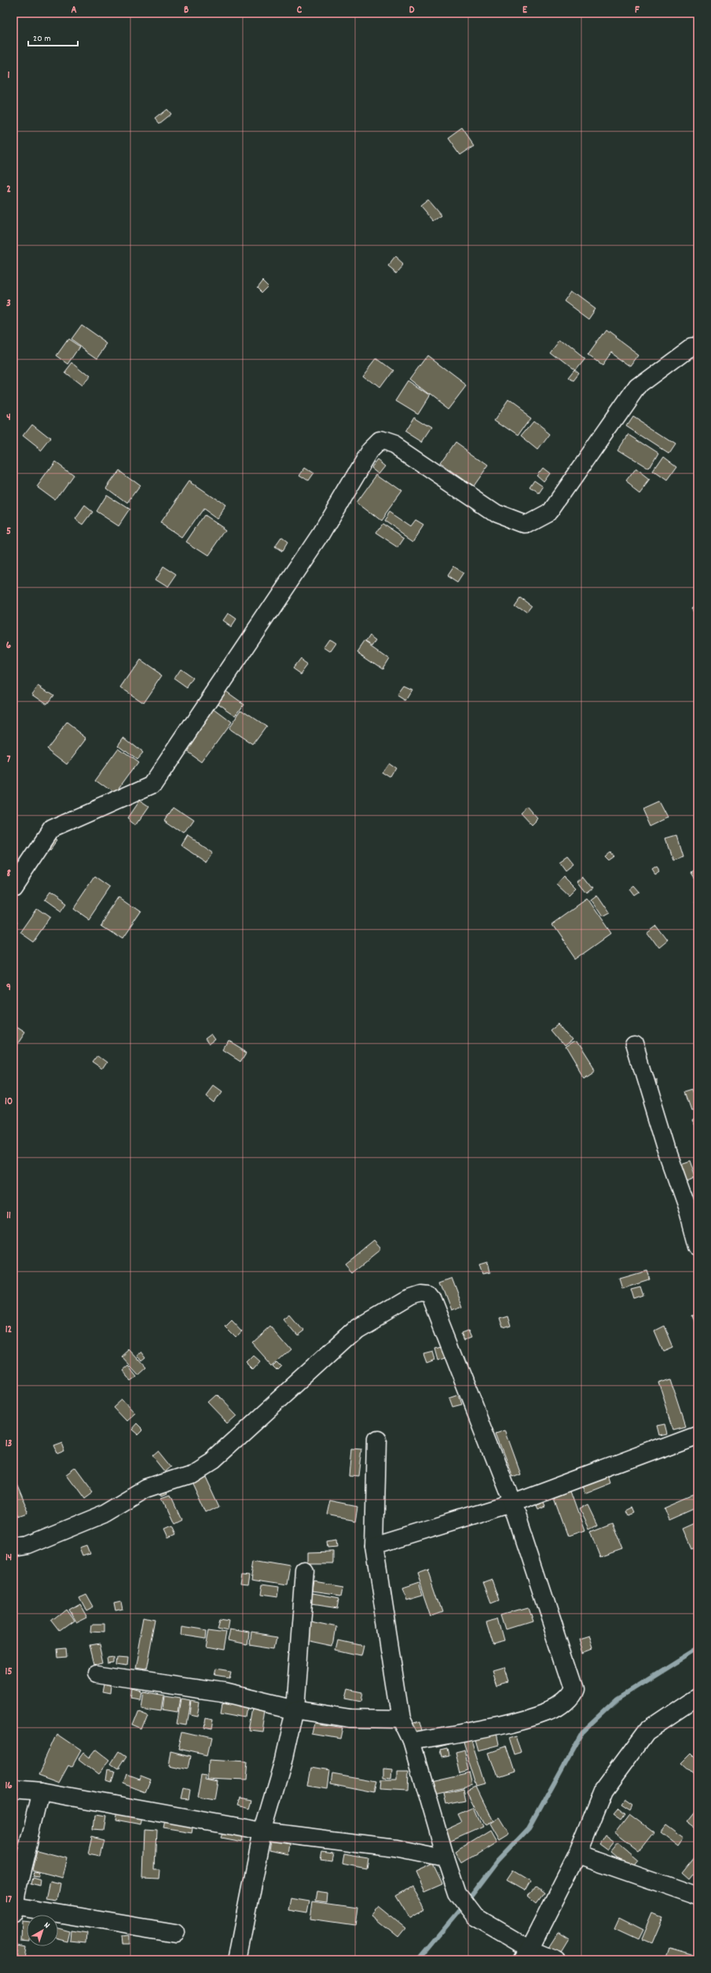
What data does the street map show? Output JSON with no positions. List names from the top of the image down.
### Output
{
  "scale_bar": "20 m",
  "north": "top right",
  "grid": {
    "columns": [
      "A",
      "B",
      "C",
      "D",
      "E",
      "F"
    ],
    "rows": [
      "1",
      "2",
      "3",
      "4",
      "5",
      "6",
      "7",
      "8",
      "9",
      "10",
      "11",
      "12",
      "13",
      "14",
      "15",
      "16",
      "17"
    ]
  }
}
